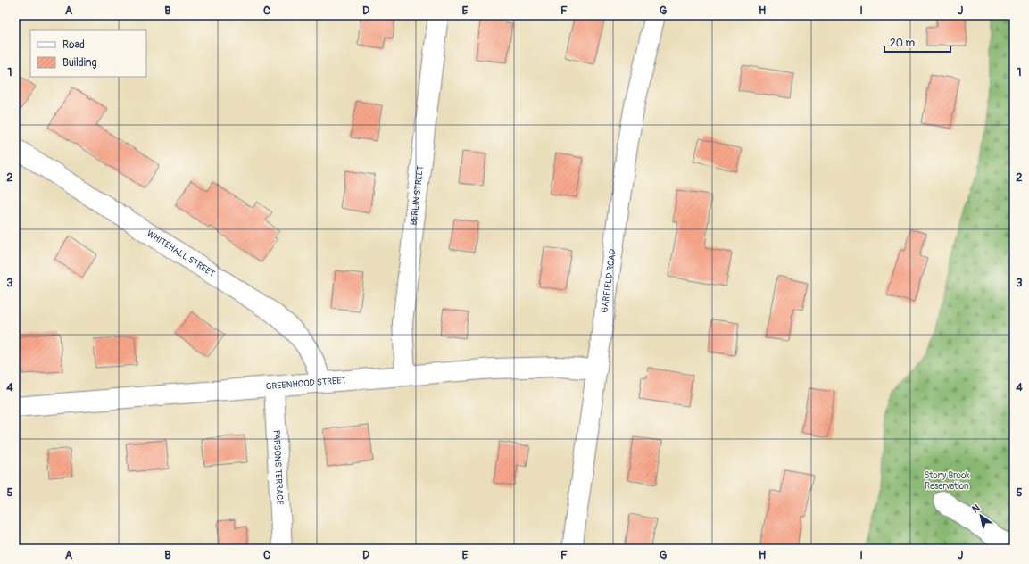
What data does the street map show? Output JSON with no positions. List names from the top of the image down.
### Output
{
  "streets": {
    "street": [
      "BERLIN STREET",
      "WHITEHALL STREET",
      "GARFIELD ROAD",
      "GREENHOOD STREET",
      "PARSONS TERRACE"
    ]
  },
  "crossings": [
    ["BERLIN STREET", "GREENHOOD STREET"],
    ["WHITEHALL STREET", "GREENHOOD STREET"],
    ["GARFIELD ROAD", "GREENHOOD STREET"],
    ["GREENHOOD STREET", "PARSONS TERRACE"]
  ],
  "parks": ["Stony Brook Reservation"],
  "legend": ["Road", "Building"],
  "scale_bar": "20 m",
  "north": "top left",
  "grid": {
    "columns": [
      "A",
      "B",
      "C",
      "D",
      "E",
      "F",
      "G",
      "H",
      "I",
      "J"
    ],
    "rows": [
      "1",
      "2",
      "3",
      "4",
      "5"
    ]
  }
}
